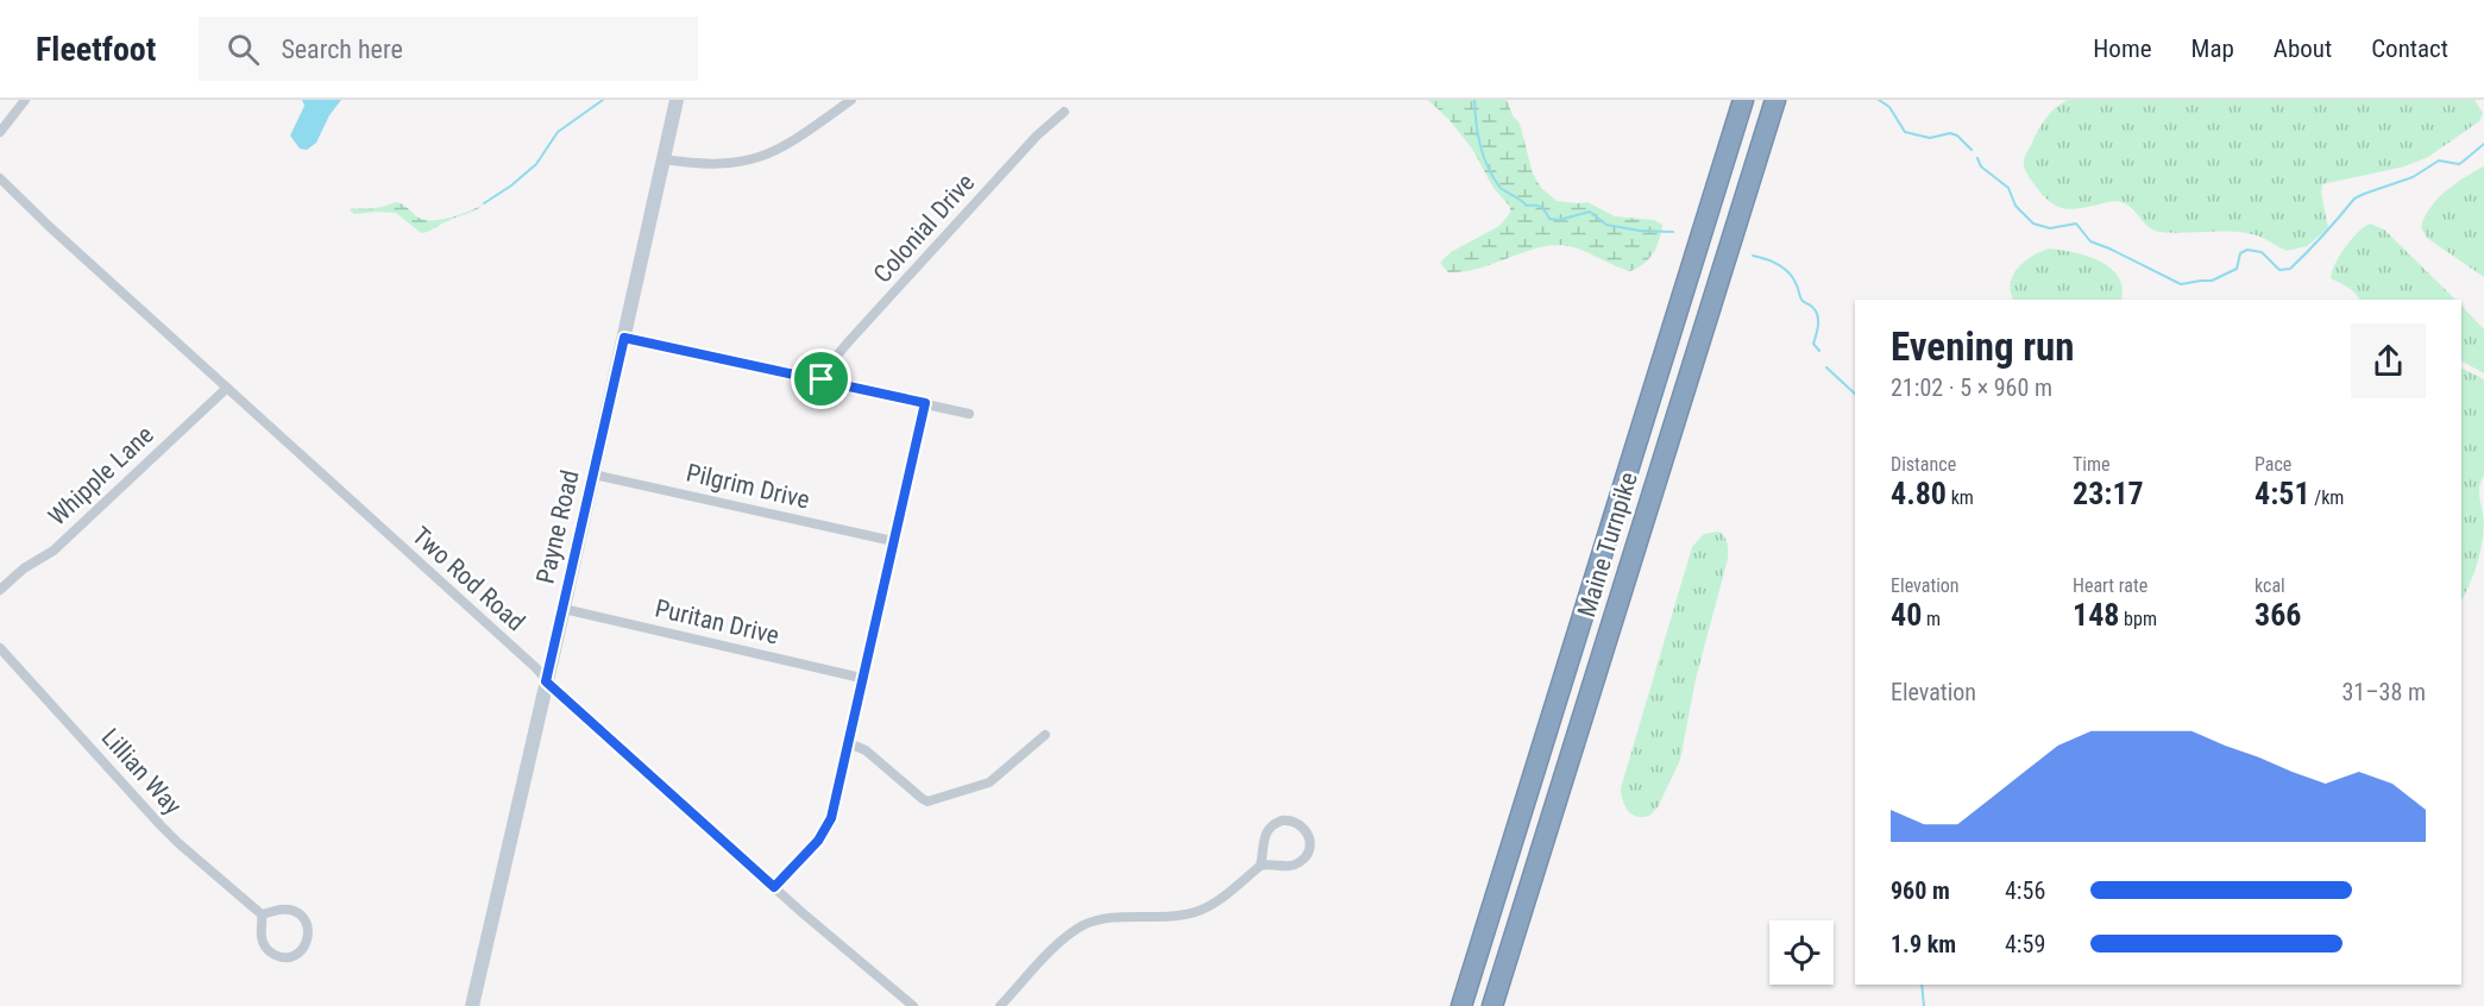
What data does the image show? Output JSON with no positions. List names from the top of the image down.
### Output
{
  "streets": {
    "highway": ["Maine Turnpike"],
    "main road": ["Payne Road"],
    "street": [
      "Colonial Drive",
      "Whipple Lane",
      "Pilgrim Drive",
      "Two Rod Road",
      "Puritan Drive",
      "Lillian Way"
    ]
  },
  "crossings": [
    ["Whipple Lane", "Two Rod Road"],
    ["Pilgrim Drive", "Payne Road"],
    ["Payne Road", "Two Rod Road"],
    ["Payne Road", "Puritan Drive"]
  ],
  "page": {
    "header": "Fleetfoot",
    "search": "Search here",
    "nav": [
      "Home",
      "Map",
      "About",
      "Contact"
    ],
    "heading": ["Evening run", "21:02 · 5 × 960 m"],
    "stats": [
      ["Distance", "4.80 km"],
      ["Time", "23:17"],
      ["Pace", "4:51 /km"],
      ["Elevation", "40 m"],
      ["Heart rate", "148 bpm"],
      ["kcal", "366"]
    ],
    "chart": ["Elevation", "31–38 m"],
    "list": [
      {
        "name": "960 m",
        "note": "4:56"
      },
      {
        "name": "1.9 km",
        "note": "4:59"
      }
    ]
  }
}
